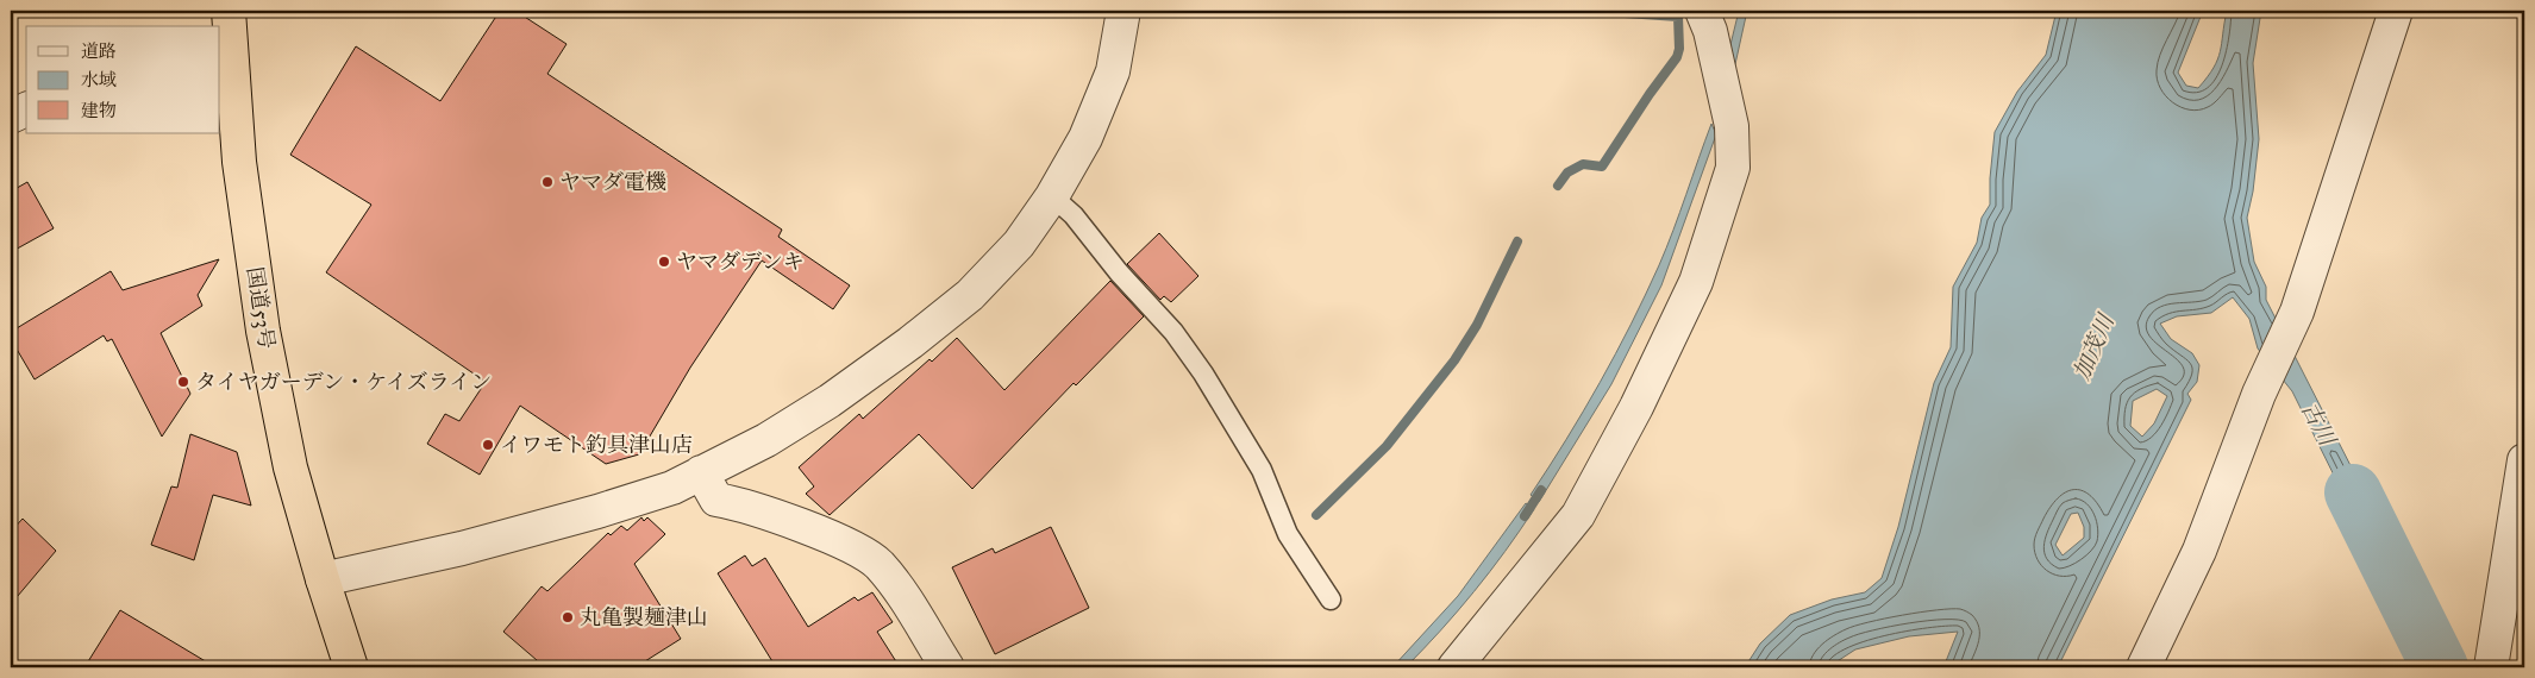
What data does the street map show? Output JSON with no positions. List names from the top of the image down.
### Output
{
  "streets": {
    "highway": ["国道53号"]
  },
  "water": ["加茂川", "古川"],
  "places": [
    "ヤマダ電機",
    "ヤマダデンキ",
    "タイヤガーデン・ケイズライン",
    "イワモト釣具津山店",
    "丸亀製麺津山"
  ],
  "legend": ["道路", "水域", "建物"]
}
